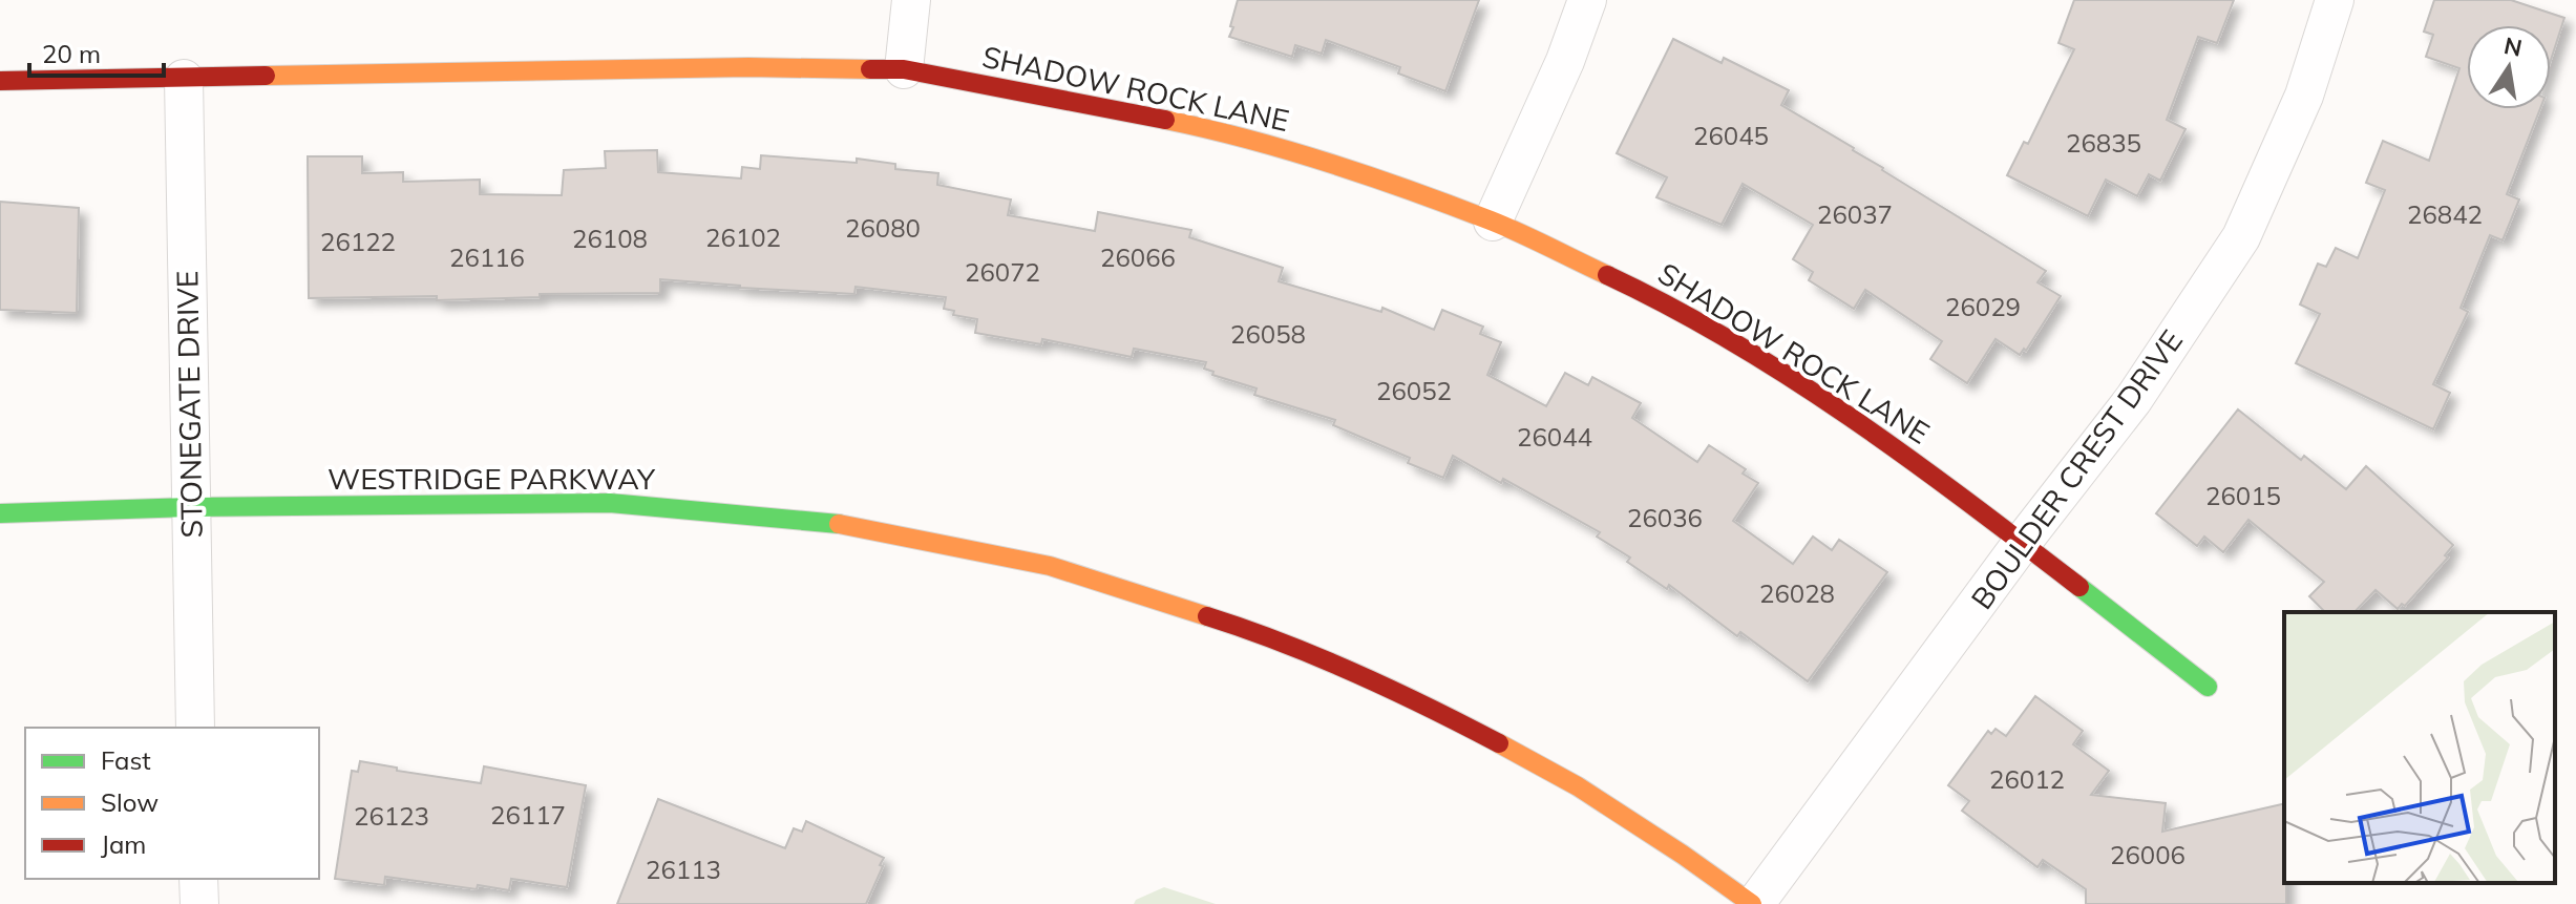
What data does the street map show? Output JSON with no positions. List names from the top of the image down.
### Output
{
  "streets": {
    "street": [
      "SHADOW ROCK LANE",
      "STONEGATE DRIVE",
      "BOULDER CREST DRIVE",
      "WESTRIDGE PARKWAY"
    ]
  },
  "crossings": [
    ["SHADOW ROCK LANE", "STONEGATE DRIVE"],
    ["SHADOW ROCK LANE", "BOULDER CREST DRIVE"],
    ["STONEGATE DRIVE", "WESTRIDGE PARKWAY"],
    ["BOULDER CREST DRIVE", "WESTRIDGE PARKWAY"]
  ],
  "house_numbers": [
    "26045",
    "26835",
    "26037",
    "26842",
    "26080",
    "26102",
    "26108",
    "26122",
    "26116",
    "26066",
    "26072",
    "26029",
    "26058",
    "26052",
    "26044",
    "26015",
    "26036",
    "26028",
    "26012",
    "26117",
    "26123",
    "26006",
    "26113"
  ],
  "legend": ["Fast", "Slow", "Jam"],
  "scale_bar": "20 m",
  "north": "top"
}
